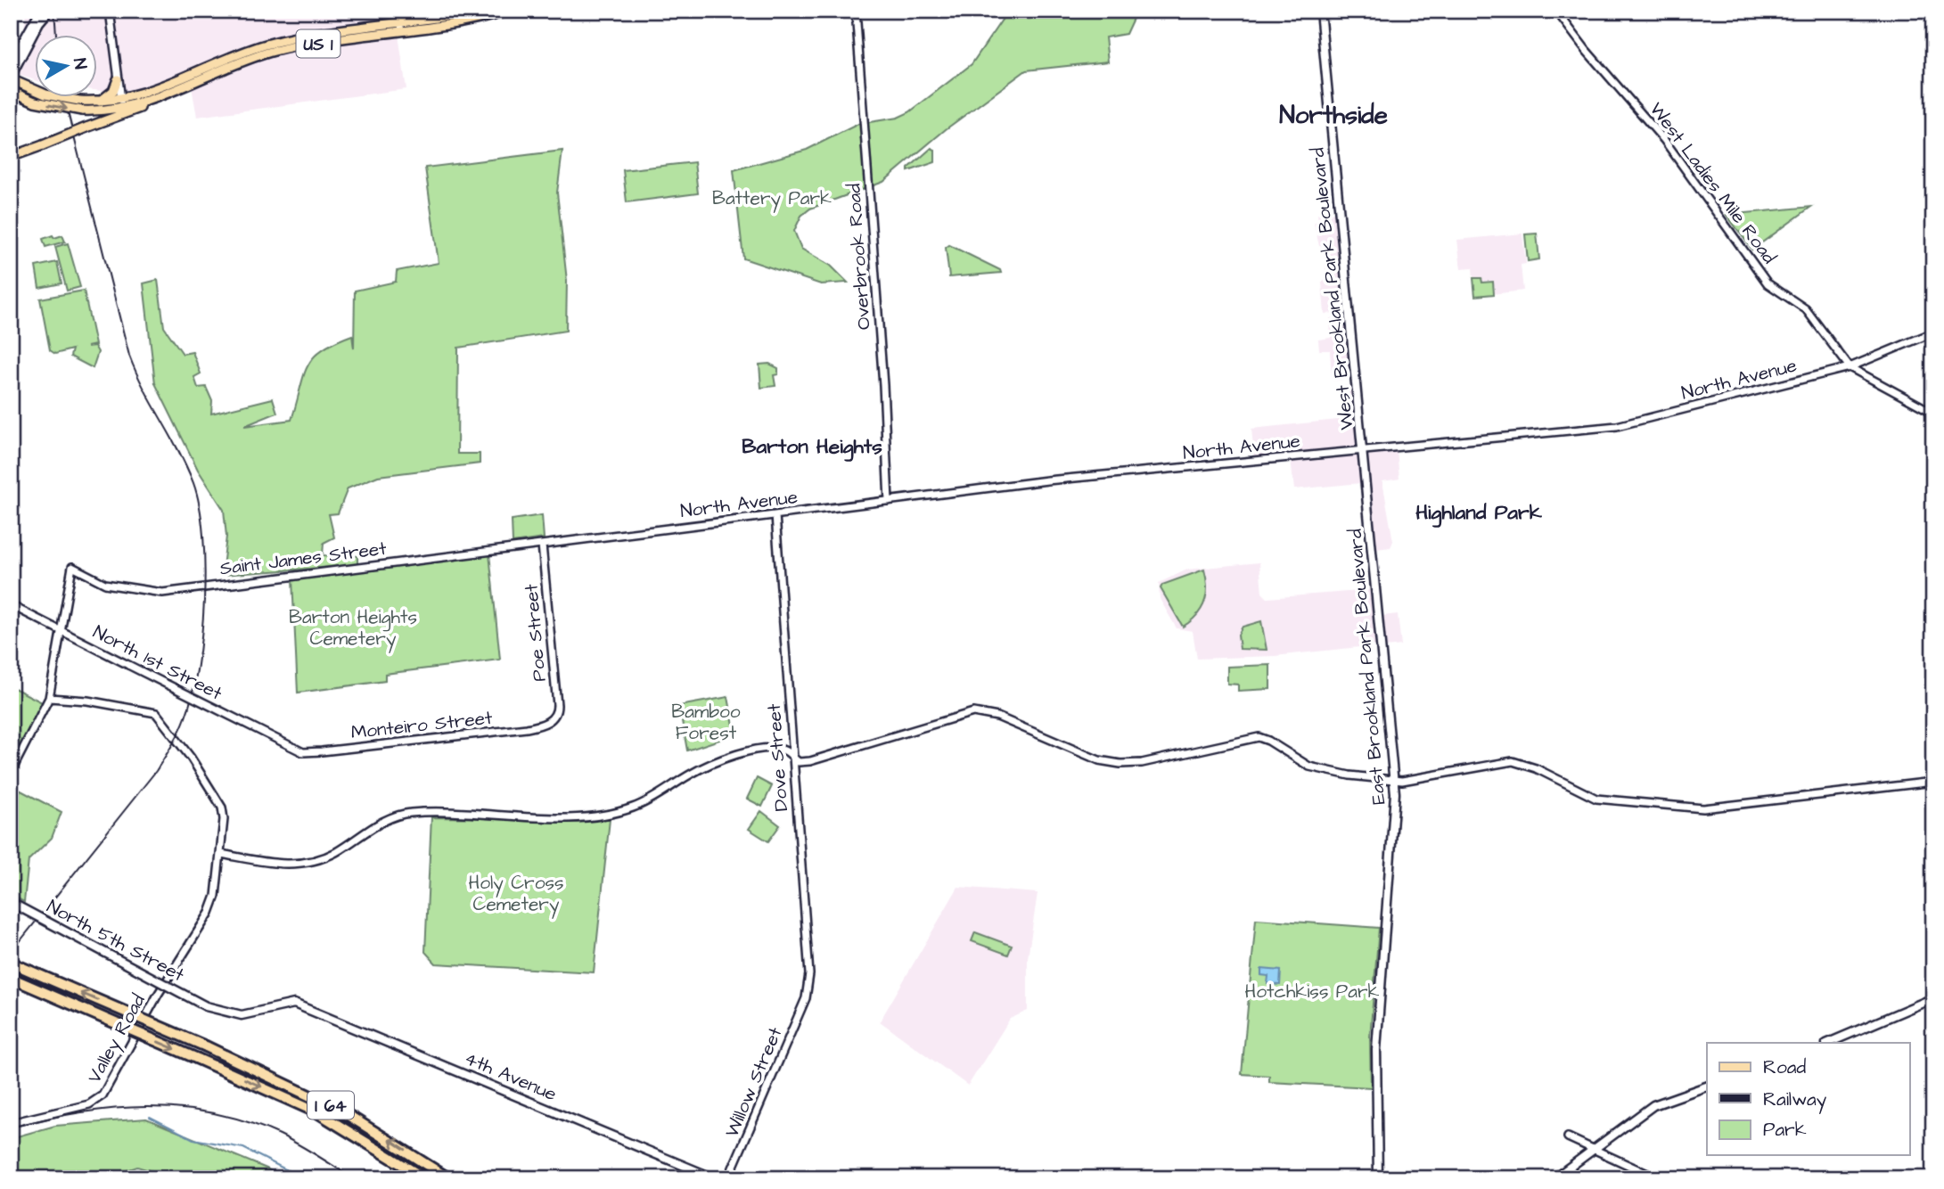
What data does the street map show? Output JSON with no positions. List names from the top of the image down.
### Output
{
  "streets": {
    "highway": ["I 64"],
    "main road": [
      "US 1",
      "West Brookland Park Boulevard",
      "East Brookland Park Boulevard",
      "North 5th Street",
      "4th Avenue"
    ],
    "street": [
      "West Ladies Mile Road",
      "Overbrook Road",
      "North Avenue",
      "Saint James Street",
      "Poe Street",
      "North 1st Street",
      "Monteiro Street",
      "Dove Street",
      "Valley Road",
      "Willow Street"
    ]
  },
  "crossings": [
    ["West Ladies Mile Road", "North Avenue"],
    ["Overbrook Road", "North Avenue"],
    ["West Brookland Park Boulevard", "North Avenue"],
    ["West Brookland Park Boulevard", "East Brookland Park Boulevard"],
    ["North Avenue", "Saint James Street"],
    ["North Avenue", "Poe Street"],
    ["North Avenue", "East Brookland Park Boulevard"],
    ["North Avenue", "Dove Street"],
    ["Saint James Street", "Poe Street"],
    ["Saint James Street", "North 1st Street"],
    ["Poe Street", "Monteiro Street"],
    ["North 1st Street", "Monteiro Street"],
    ["Dove Street", "Willow Street"],
    ["North 5th Street", "4th Avenue"]
  ],
  "districts": ["Northside", "Barton Heights", "Highland Park"],
  "parks": [
    "Battery Park",
    "Barton Heights Cemetery",
    "Bamboo Forest",
    "Holy Cross Cemetery",
    "Hotchkiss Park"
  ],
  "legend": ["Road", "Railway", "Park"],
  "north": "right"
}
